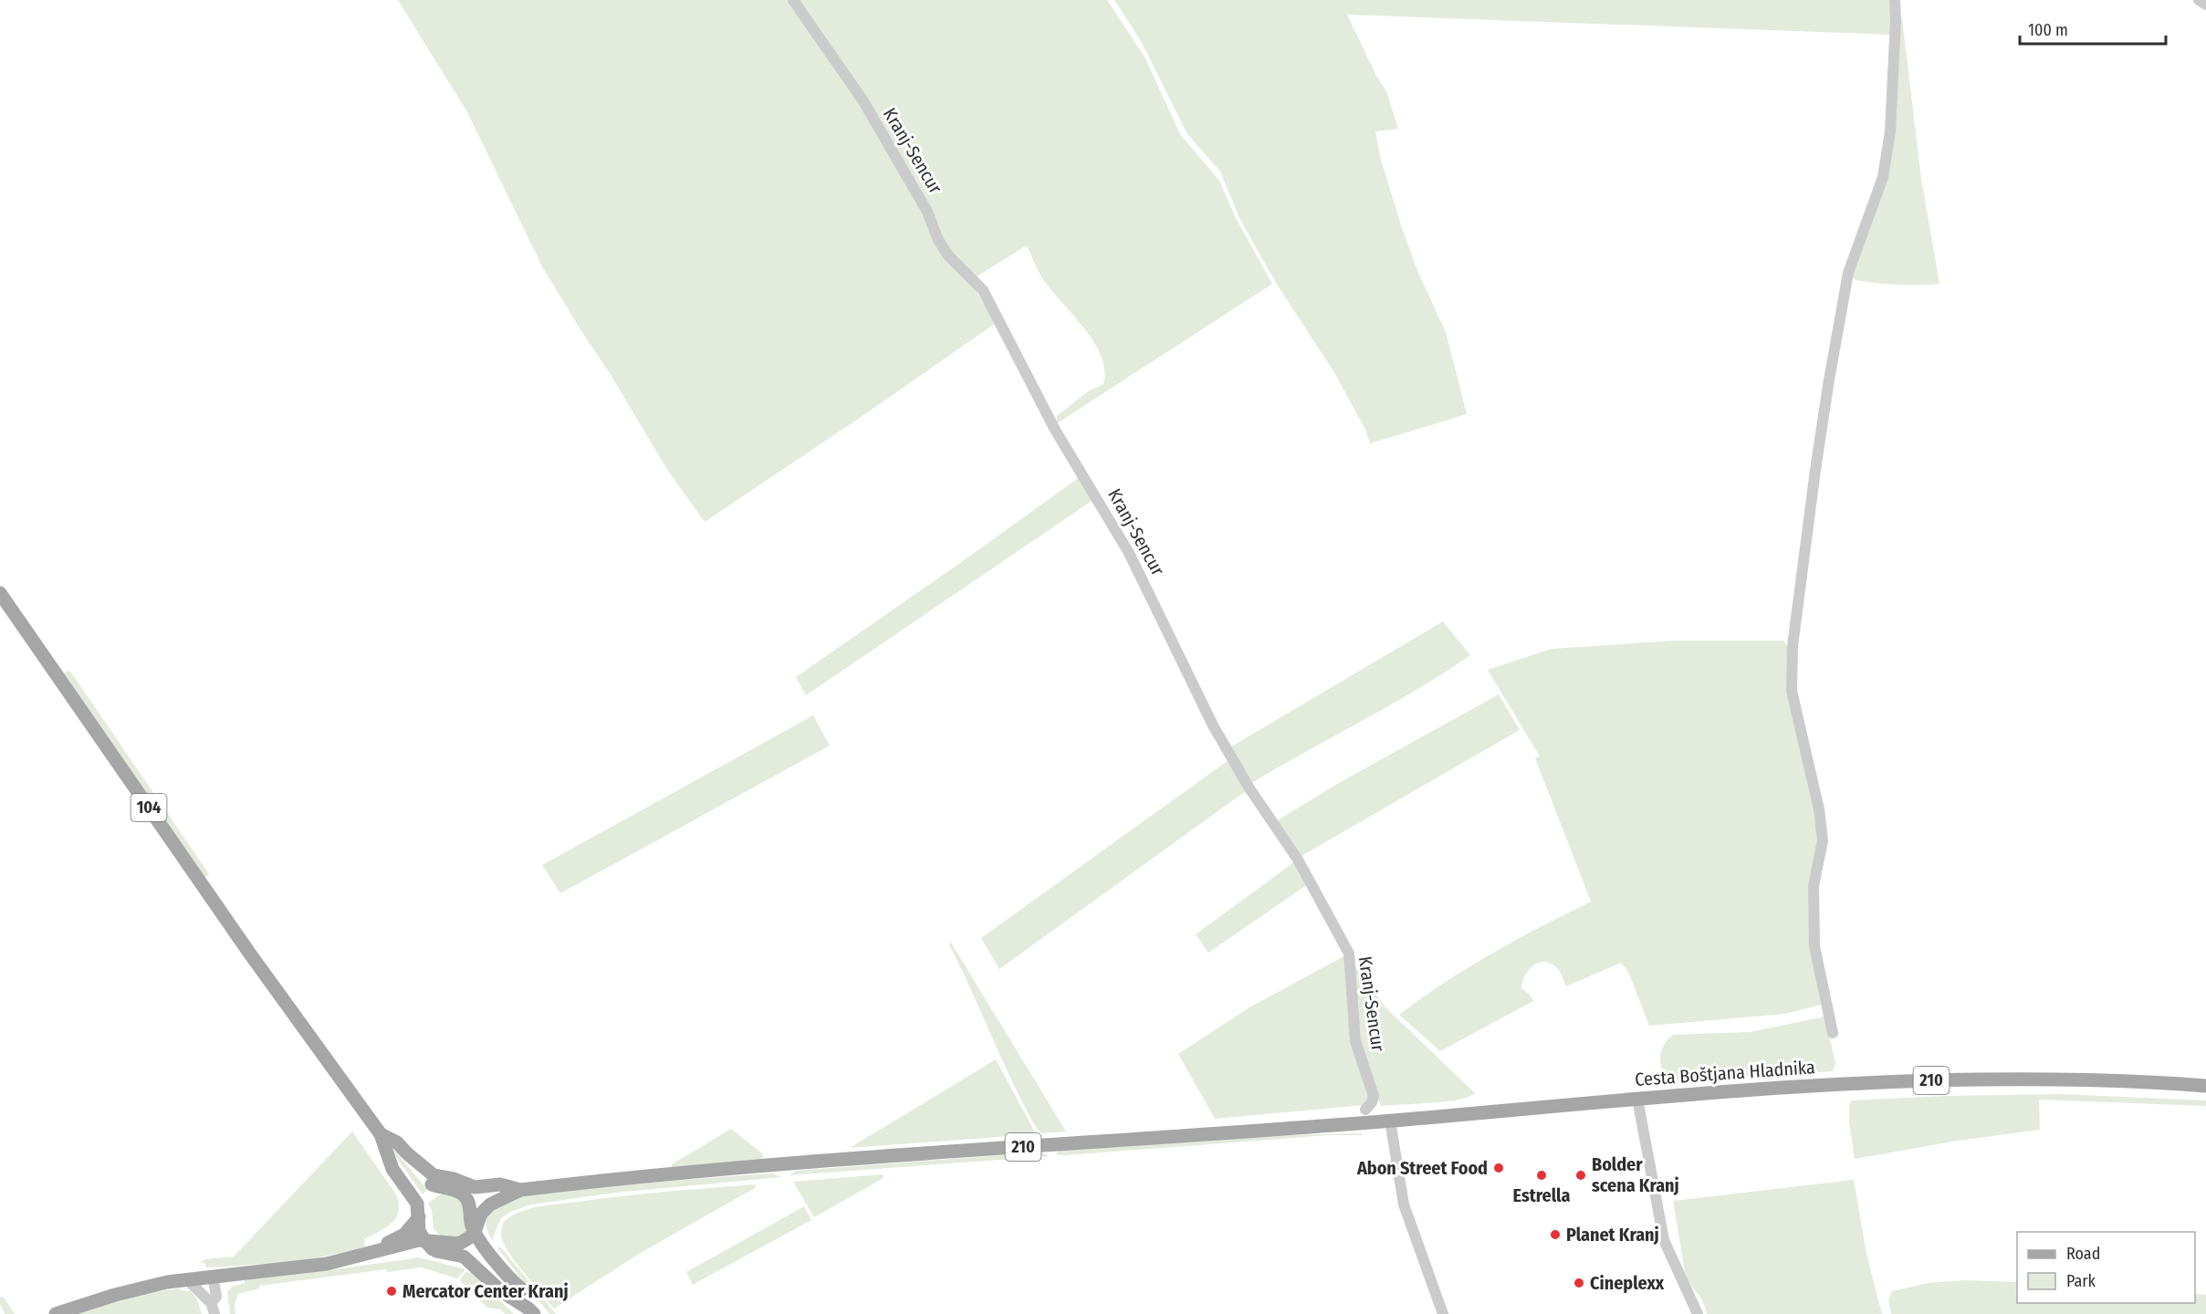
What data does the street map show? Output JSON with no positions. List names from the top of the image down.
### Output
{
  "streets": {
    "main road": ["104", "Cesta Boštjana Hladnika", "210"],
    "street": ["Kranj-Sencur"]
  },
  "crossings": [
    ["104", "210"],
    ["Cesta Boštjana Hladnika", "210"]
  ],
  "places": [
    "Abon Street Food",
    "Estrella",
    "Bolder scena Kranj",
    "Planet Kranj",
    "Cineplexx",
    "Mercator Center Kranj"
  ],
  "legend": ["Road", "Park"],
  "scale_bar": "100 m"
}
